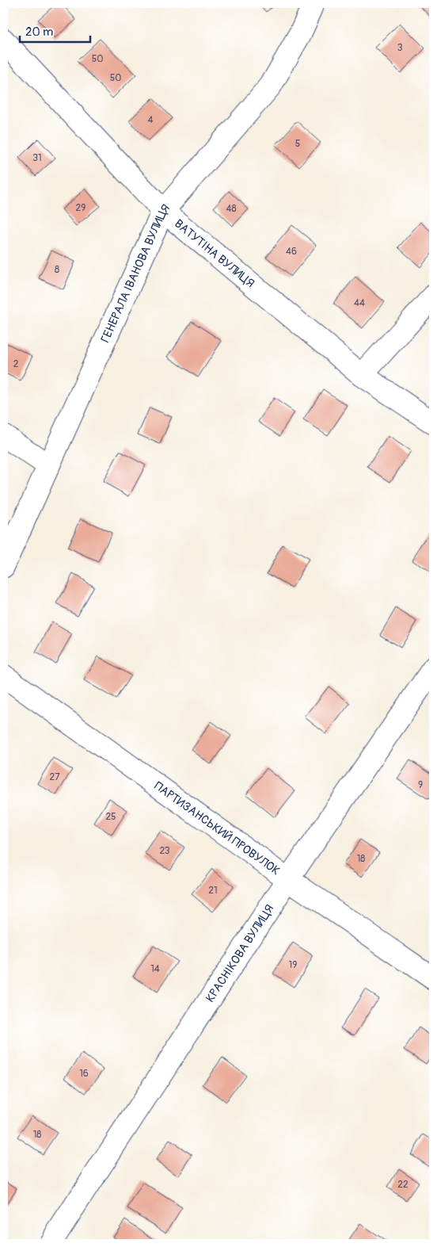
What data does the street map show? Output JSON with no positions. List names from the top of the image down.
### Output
{
  "streets": {
    "street": [
      "ВАТУТІНА ВУЛИЦЯ",
      "ГЕНЕРАЛА ІВАНОВА ВУЛИЦЯ",
      "ПАРТИЗАНСЬКИЙ ПРОВУЛОК",
      "КРАСНІКОВА ВУЛИЦЯ"
    ]
  },
  "crossings": [
    ["ВАТУТІНА ВУЛИЦЯ", "ГЕНЕРАЛА ІВАНОВА ВУЛИЦЯ"],
    ["ПАРТИЗАНСЬКИЙ ПРОВУЛОК", "КРАСНІКОВА ВУЛИЦЯ"]
  ],
  "house_numbers": [
    "3",
    "50",
    "50",
    "4",
    "5",
    "31",
    "29",
    "48",
    "46",
    "8",
    "44",
    "2",
    "27",
    "9",
    "25",
    "23",
    "18",
    "21",
    "19",
    "14",
    "16",
    "18",
    "22"
  ],
  "scale_bar": "20 m"
}
